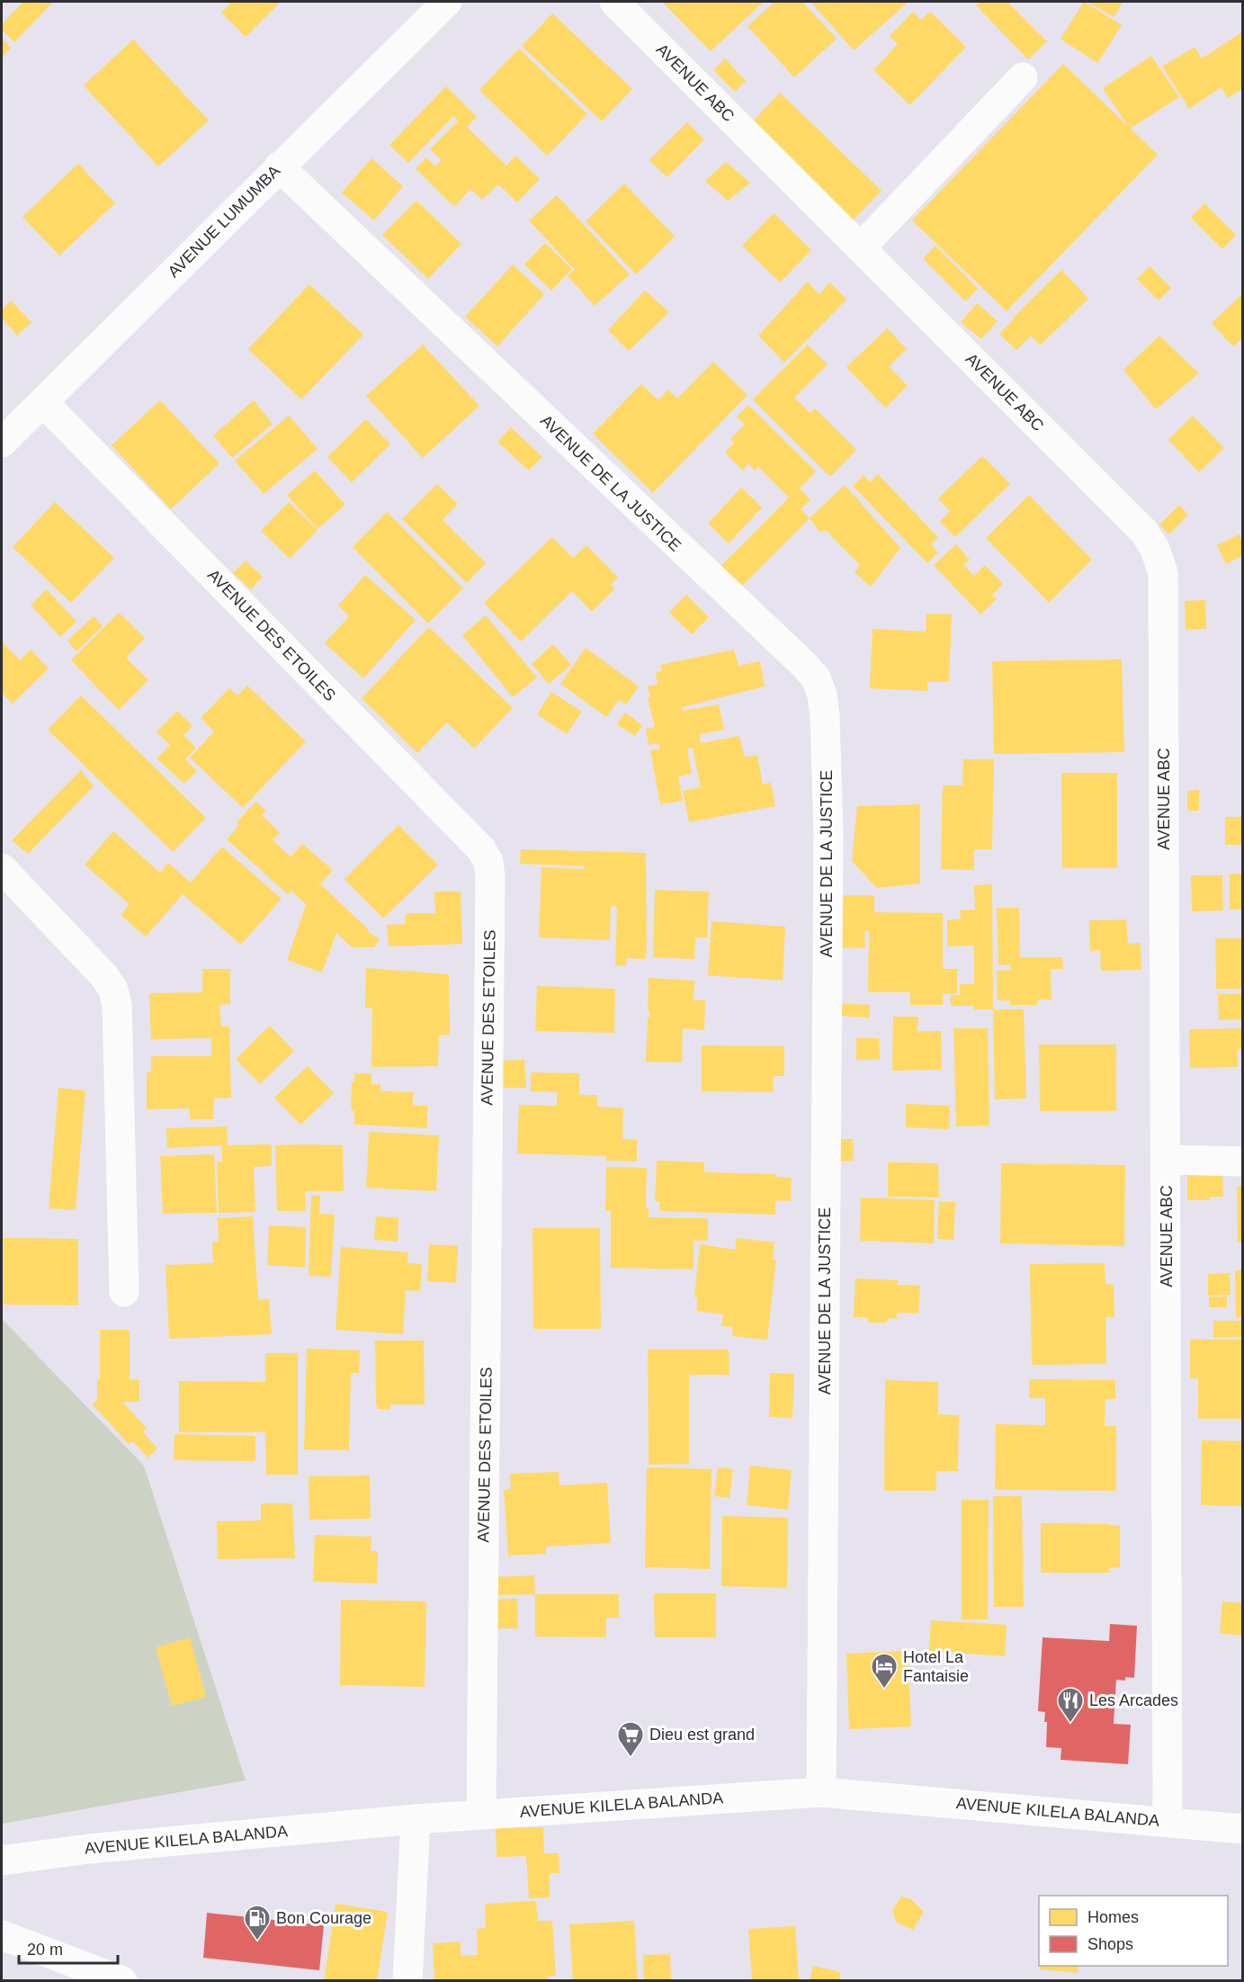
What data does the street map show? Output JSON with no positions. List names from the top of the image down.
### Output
{
  "streets": {
    "main road": [
      "AVENUE ABC",
      "AVENUE LUMUMBA",
      "AVENUE DE LA JUSTICE",
      "AVENUE DES ETOILES",
      "AVENUE KILELA BALANDA"
    ]
  },
  "crossings": [
    ["AVENUE ABC", "AVENUE KILELA BALANDA"],
    ["AVENUE LUMUMBA", "AVENUE DE LA JUSTICE"],
    ["AVENUE LUMUMBA", "AVENUE DES ETOILES"],
    ["AVENUE DE LA JUSTICE", "AVENUE KILELA BALANDA"],
    ["AVENUE DES ETOILES", "AVENUE KILELA BALANDA"]
  ],
  "places": {
    "hotel": ["Hotel La Fantaisie"],
    "restaurant": ["Les Arcades"],
    "supermarket": ["Dieu est grand"],
    "fuel station": ["Bon Courage"]
  },
  "legend": ["Homes", "Shops"],
  "scale_bar": "20 m"
}
